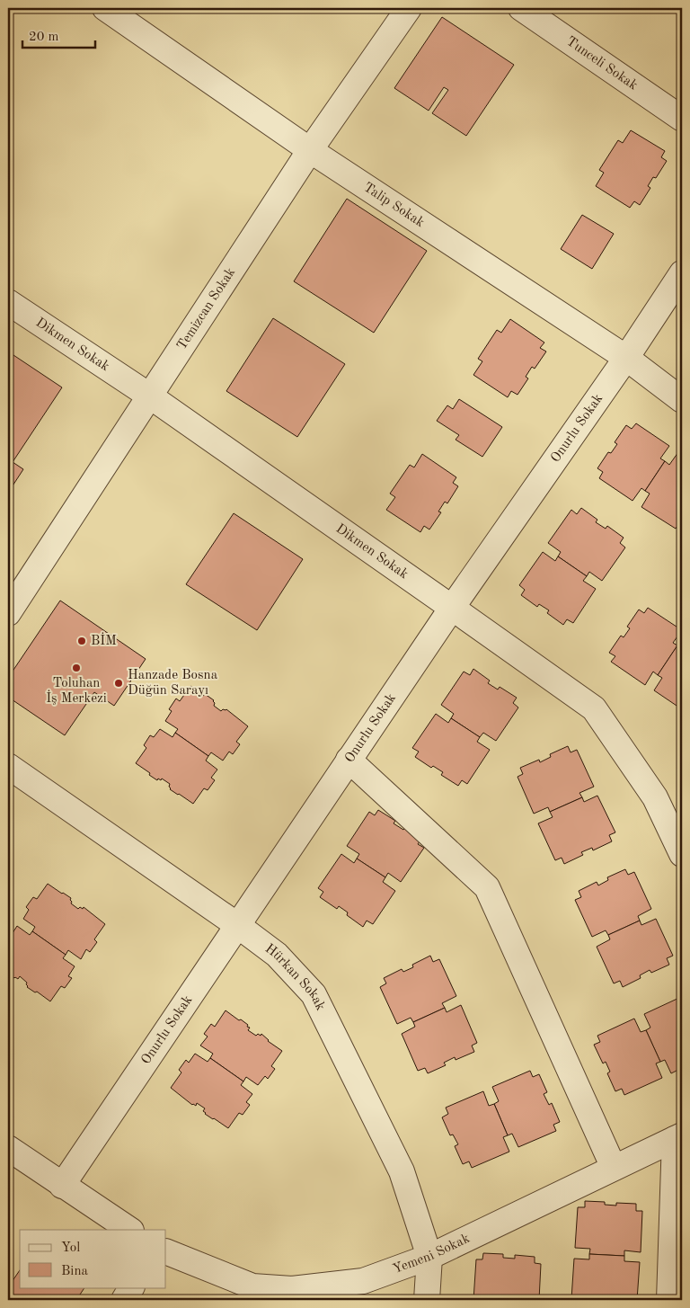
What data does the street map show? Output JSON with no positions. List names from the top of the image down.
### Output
{
  "streets": {
    "street": [
      "Tunceli Sokak",
      "Talip Sokak",
      "Temizcan Sokak",
      "Dikmen Sokak",
      "Onurlu Sokak",
      "Hürkan Sokak",
      "Yemeni Sokak"
    ]
  },
  "crossings": [
    ["Talip Sokak", "Temizcan Sokak"],
    ["Talip Sokak", "Onurlu Sokak"],
    ["Temizcan Sokak", "Dikmen Sokak"],
    ["Dikmen Sokak", "Onurlu Sokak"],
    ["Onurlu Sokak", "Hürkan Sokak"],
    ["Hürkan Sokak", "Yemeni Sokak"]
  ],
  "places": ["BİM", "Toluhan İş Merkezi", "Hanzade Bosna Düğün Sarayı"],
  "legend": ["Yol", "Bina"],
  "scale_bar": "20 m"
}
